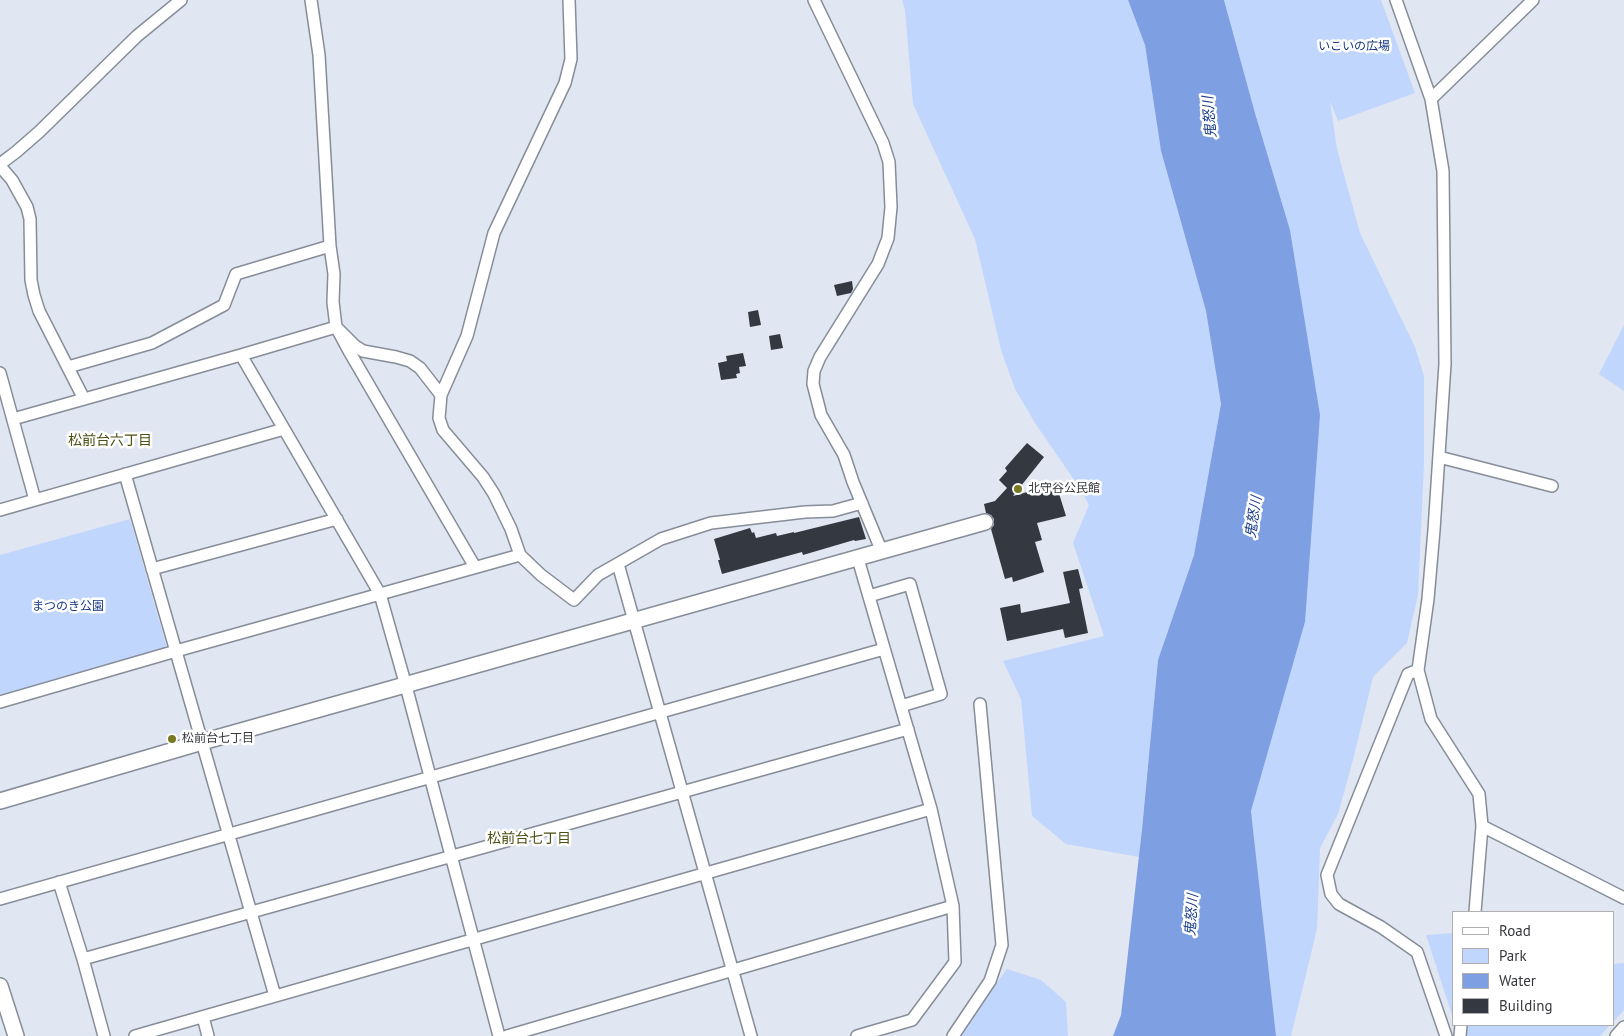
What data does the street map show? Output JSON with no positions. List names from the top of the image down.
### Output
{
  "districts": ["松前台六丁目", "松前台七丁目"],
  "water": ["鬼怒川"],
  "parks": ["いこいの広場", "まつのき公園"],
  "places": ["北守谷公民館", "松前台七丁目"],
  "legend": [
    "Road",
    "Park",
    "Water",
    "Building"
  ]
}
